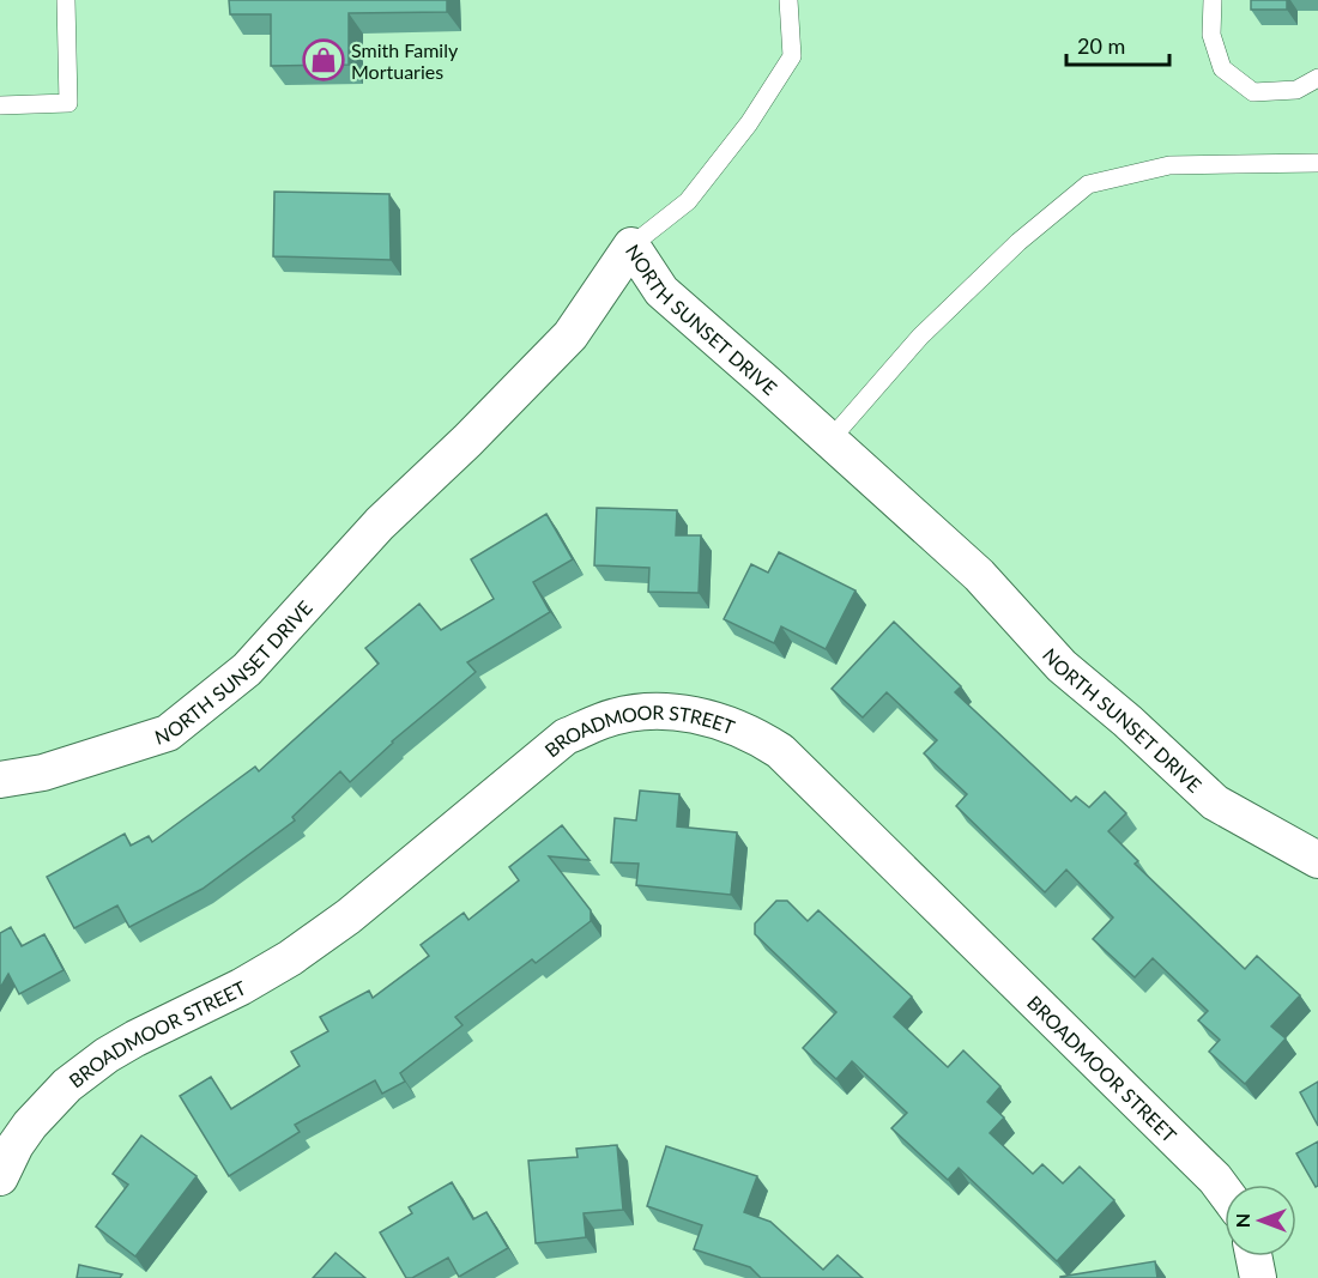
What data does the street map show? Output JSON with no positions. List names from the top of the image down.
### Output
{
  "streets": {
    "street": ["NORTH SUNSET DRIVE", "BROADMOOR STREET"]
  },
  "places": {
    "shop": ["Smith Family Mortuaries"]
  },
  "scale_bar": "20 m",
  "north": "left"
}
